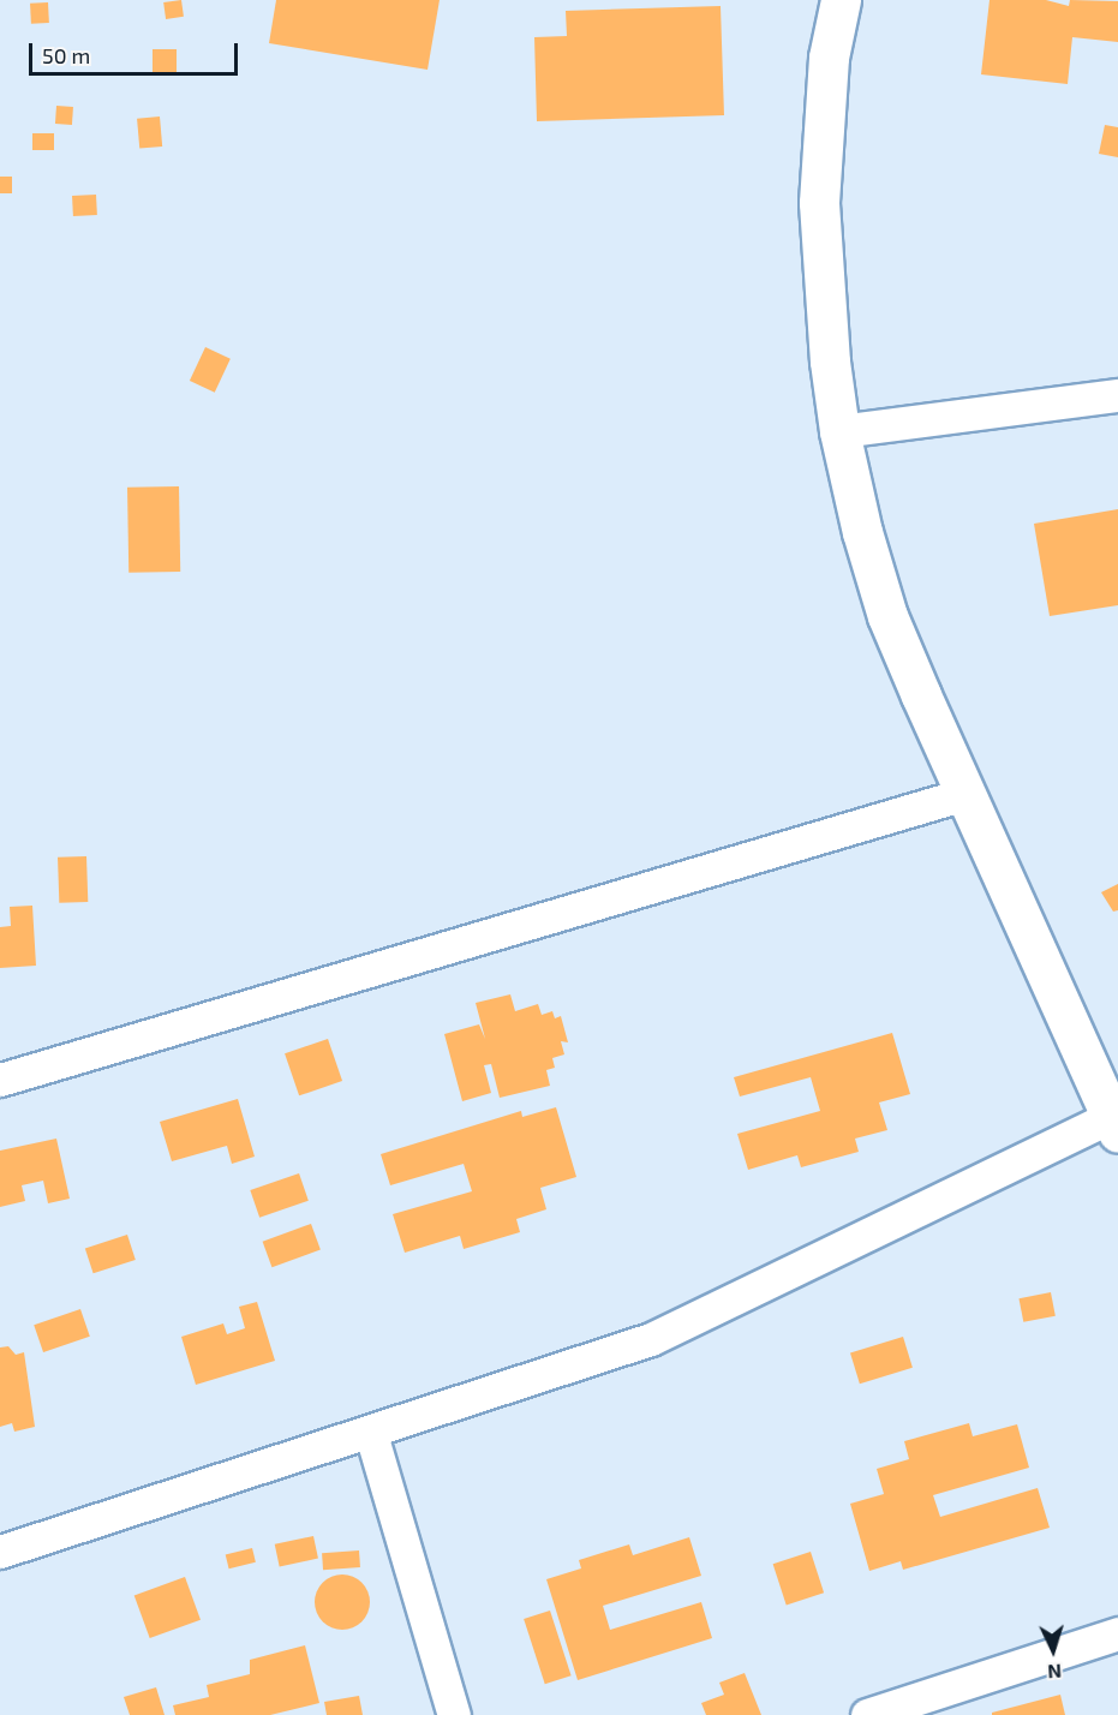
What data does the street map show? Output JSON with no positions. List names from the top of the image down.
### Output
{
  "scale_bar": "50 m",
  "north": "bottom"
}
